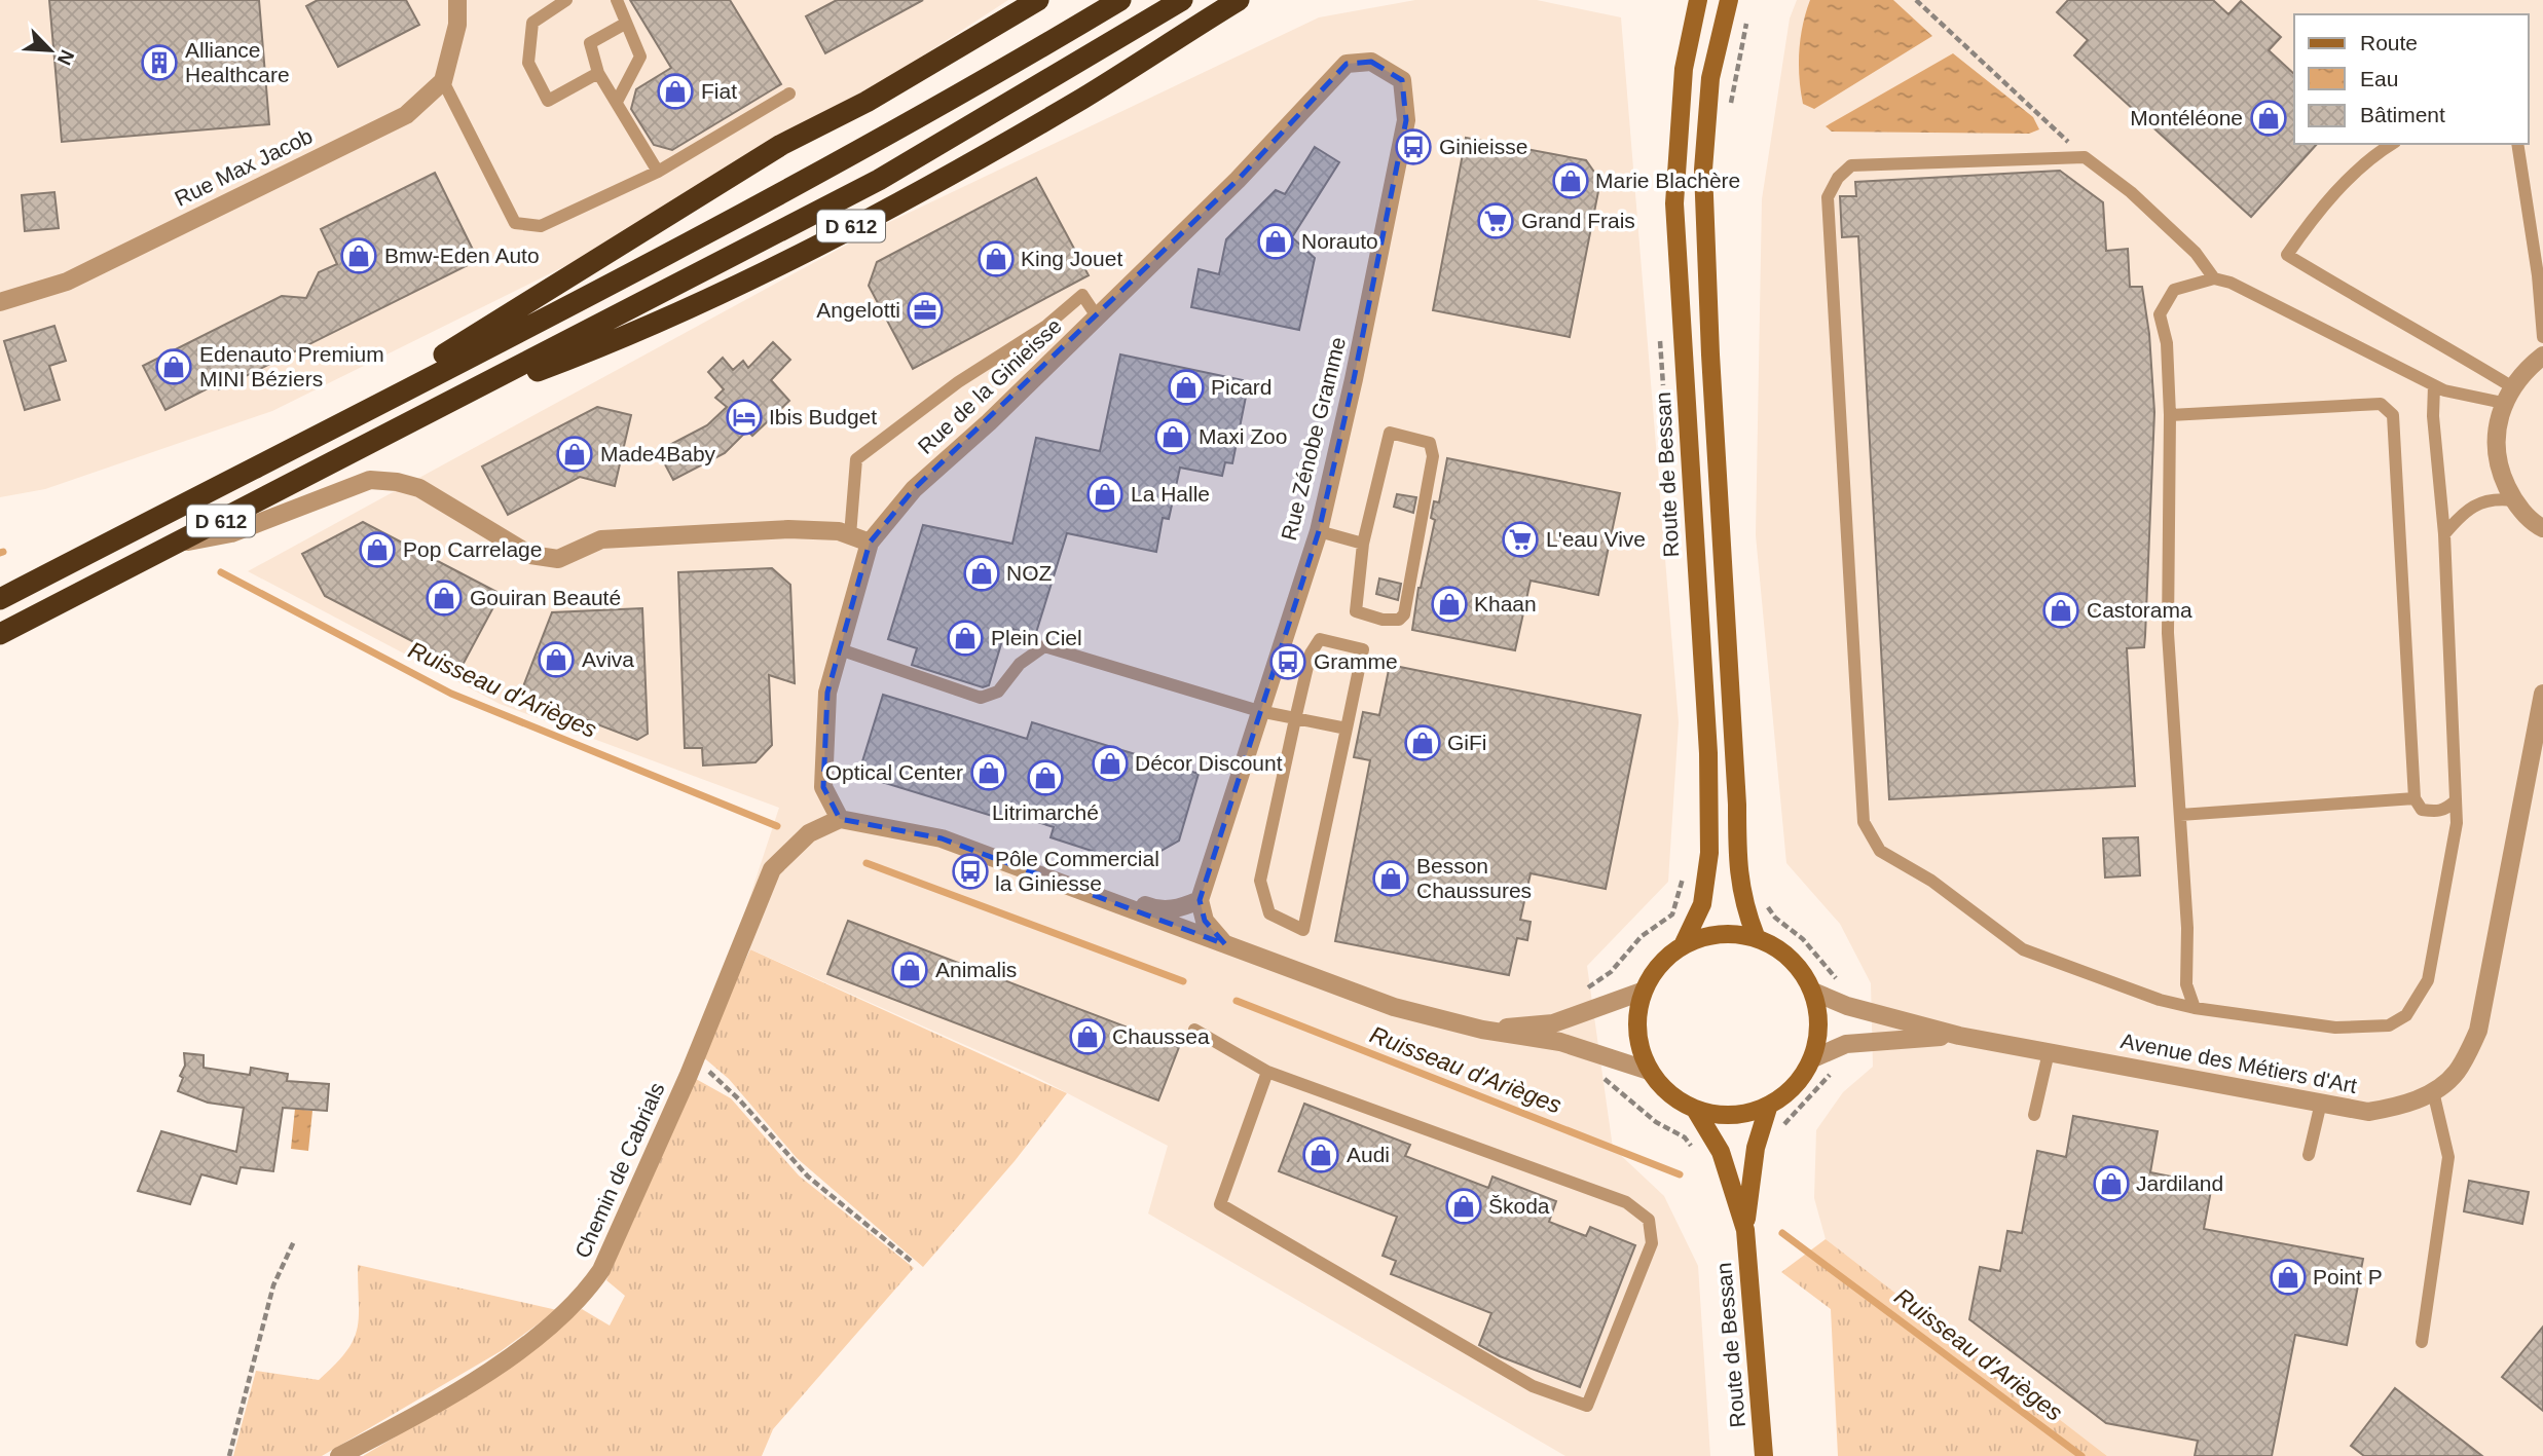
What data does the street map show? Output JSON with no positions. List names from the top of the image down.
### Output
{
  "streets": {
    "highway": ["D 612"],
    "street": [
      "Rue Max Jacob",
      "Rue de la Ginieisse",
      "Rue Zénobe Gramme",
      "Route de Bessan",
      "Avenue des Métiers d'Art",
      "Chemin de Cabrials"
    ]
  },
  "crossings": [
    ["Rue de la Ginieisse", "Rue Zénobe Gramme"],
    ["Rue de la Ginieisse", "Chemin de Cabrials"],
    ["Route de Bessan", "Avenue des Métiers d'Art"]
  ],
  "water": ["Ruisseau d'Arièges"],
  "places": {
    "building": ["Alliance Healthcare"],
    "shop": [
      "Fiat",
      "Montéléone",
      "Marie Blachère",
      "Norauto",
      "Bmw-Eden Auto",
      "King Jouet",
      "Edenauto Premium MINI Béziers",
      "Picard",
      "Maxi Zoo",
      "Made4Baby",
      "La Halle",
      "Pop Carrelage",
      "NOZ",
      "Gouiran Beauté",
      "Khaan",
      "Castorama",
      "Plein Ciel",
      "Aviva",
      "GiFi",
      "Décor Discount",
      "Optical Center",
      "Litrimarché",
      "Besson Chaussures",
      "Animalis",
      "Chaussea",
      "Audi",
      "Jardiland",
      "Škoda",
      "Point P"
    ],
    "bus stop": ["Ginieisse", "Gramme", "Pôle Commercial la Giniesse"],
    "supermarket": ["Grand Frais", "L'eau Vive"],
    "office": ["Angelotti"],
    "hotel": ["Ibis Budget"]
  },
  "legend": ["Route", "Eau", "Bâtiment"],
  "north": "bottom right"
}
